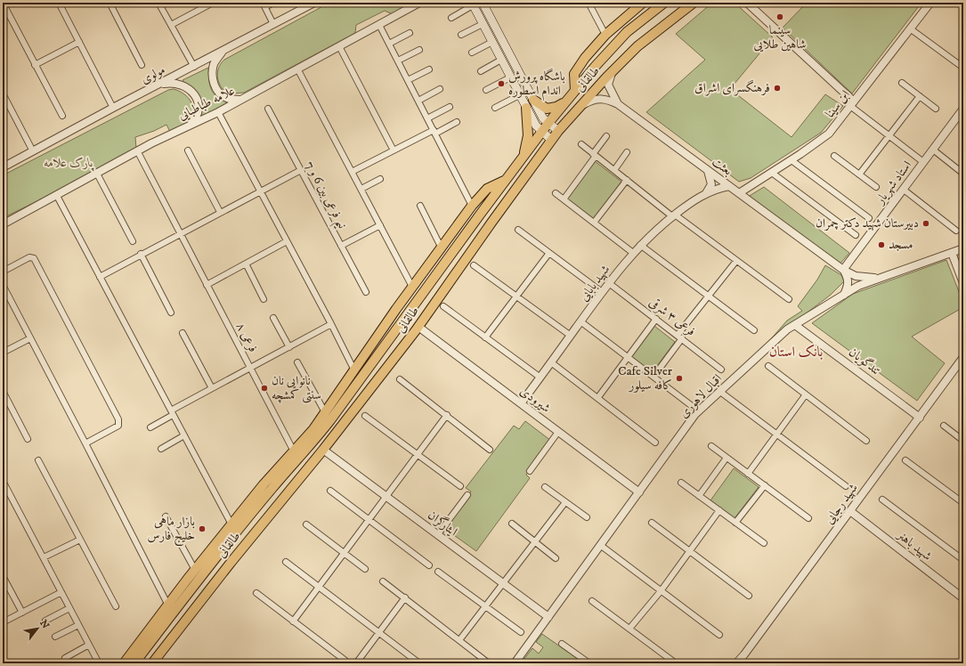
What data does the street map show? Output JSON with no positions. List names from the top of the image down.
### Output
{
  "streets": {
    "main road": ["طالقانی"],
    "street": [
      "مولوی",
      "علامه طباطبایی",
      "ابن سینا",
      "بعثت",
      "استاد شهریار",
      "نیم فرعی بین 6 و 7",
      "شهید بابایی",
      "فرعی ۳ شرقی",
      "فرعی ۸",
      "تندگویان",
      "اقبال لاهوری",
      "شیرودی",
      "شهید رجایی",
      "ایثارگران",
      "شهید باهنر"
    ]
  },
  "crossings": [
    ["طالقانی", "بعثت"],
    ["طالقانی", "شیرودی"],
    ["طالقانی", "ایثارگران"],
    ["علامه طباطبایی", "فرعی ۸"],
    ["ابن سینا", "بعثت"],
    ["بعثت", "استاد شهریار"],
    ["بعثت", "شهید بابایی"],
    ["بعثت", "اقبال لاهوری"],
    ["شهید بابایی", "فرعی ۳ شرقی"],
    ["شهید بابایی", "شیرودی"],
    ["تندگویان", "اقبال لاهوری"],
    ["تندگویان", "شهید رجایی"],
    ["اقبال لاهوری", "شیرودی"],
    ["اقبال لاهوری", "ایثارگران"],
    ["شهید رجایی", "شهید باهنر"]
  ],
  "districts": ["بانک استان"],
  "parks": ["پارک علامه"],
  "places": [
    "سینما شاهین طلایی",
    "باشگاه پرورش اندام اسطوره",
    "فرهنگسرای اشراق",
    "دبیرستان شهید دکتر چمران",
    "مسجد",
    "Cafe Silver کافه سیلور",
    "نانوایی نان سنتی کمشچه",
    "بازار ماهی خلیج فارس"
  ],
  "north": "top right"
}
